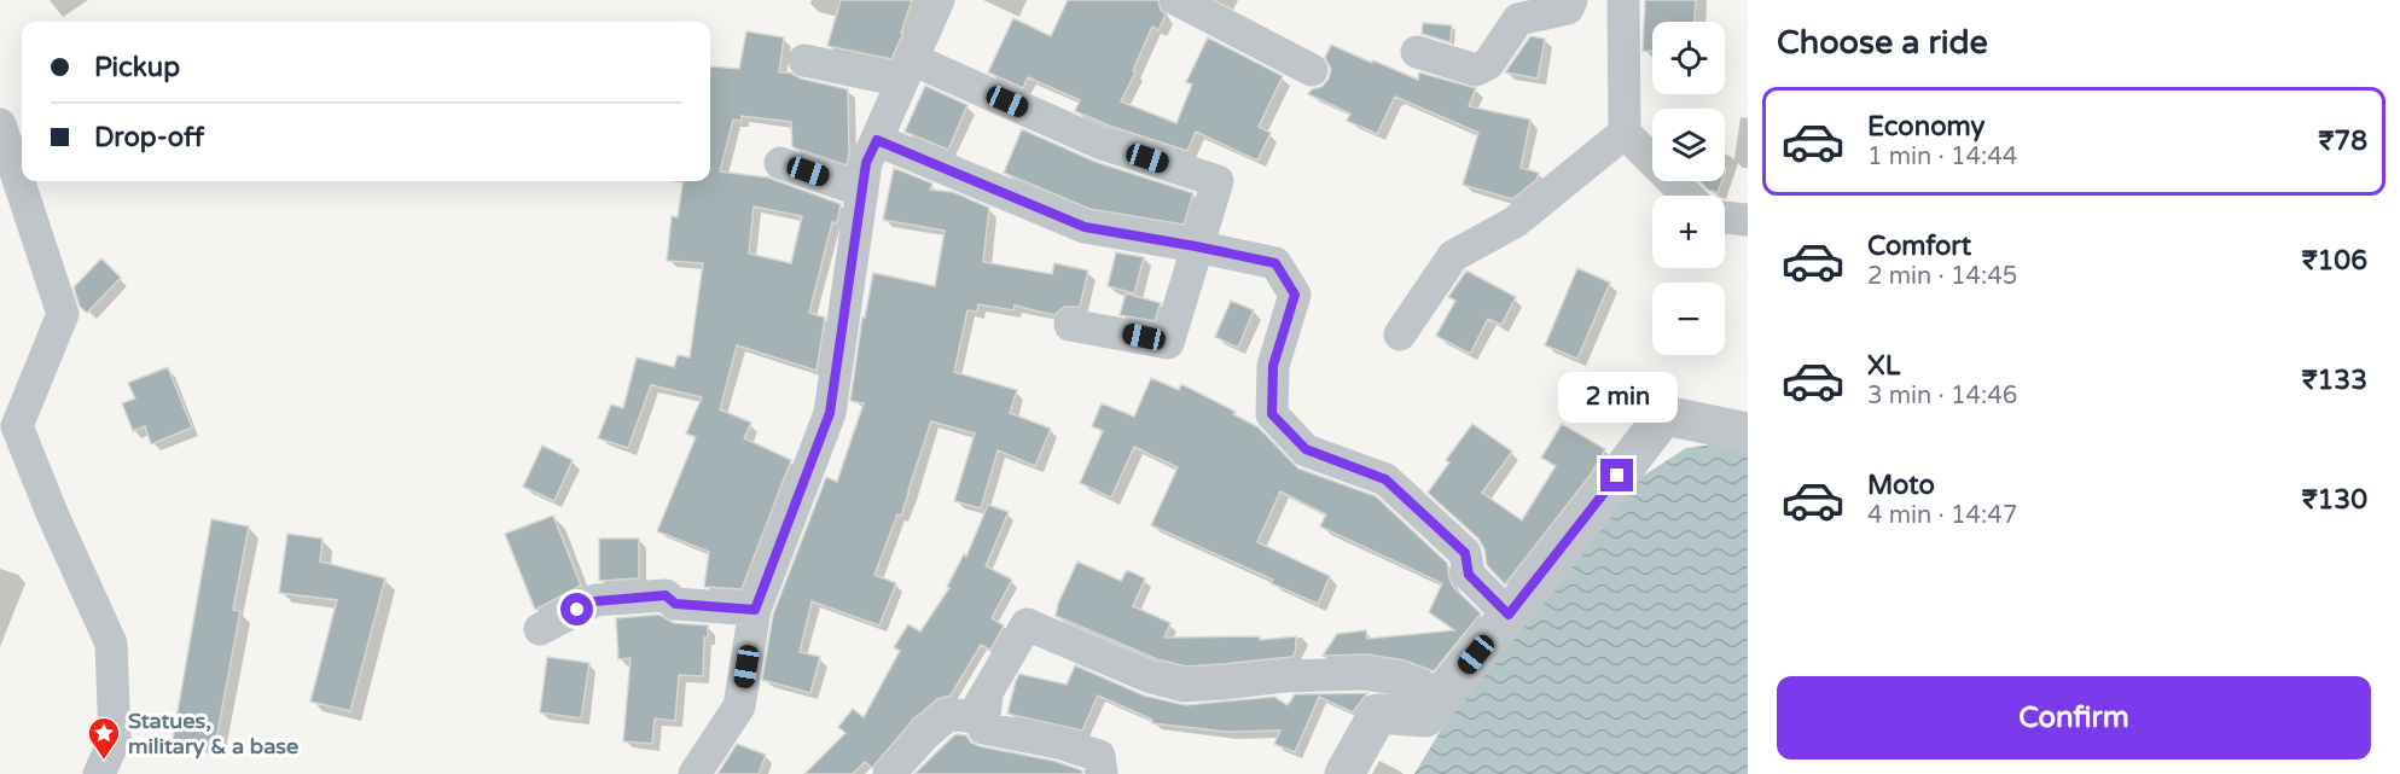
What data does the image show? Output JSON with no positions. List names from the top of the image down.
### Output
{
  "places": {
    "place": ["Statues, military & a base"]
  },
  "page": {
    "heading": "Choose a ride",
    "map_buttons": ["+", "−"],
    "banner": ["Pickup", "Drop-off"],
    "list": [
      {
        "name": "Economy",
        "note": "1 min · 14:44",
        "value": "₹78"
      },
      {
        "name": "Comfort",
        "note": "2 min · 14:45",
        "value": "₹106"
      },
      {
        "name": "XL",
        "note": "3 min · 14:46",
        "value": "₹133"
      },
      {
        "name": "Moto",
        "note": "4 min · 14:47",
        "value": "₹130"
      }
    ],
    "bubble": "2 min",
    "buttons": "Confirm"
  }
}
